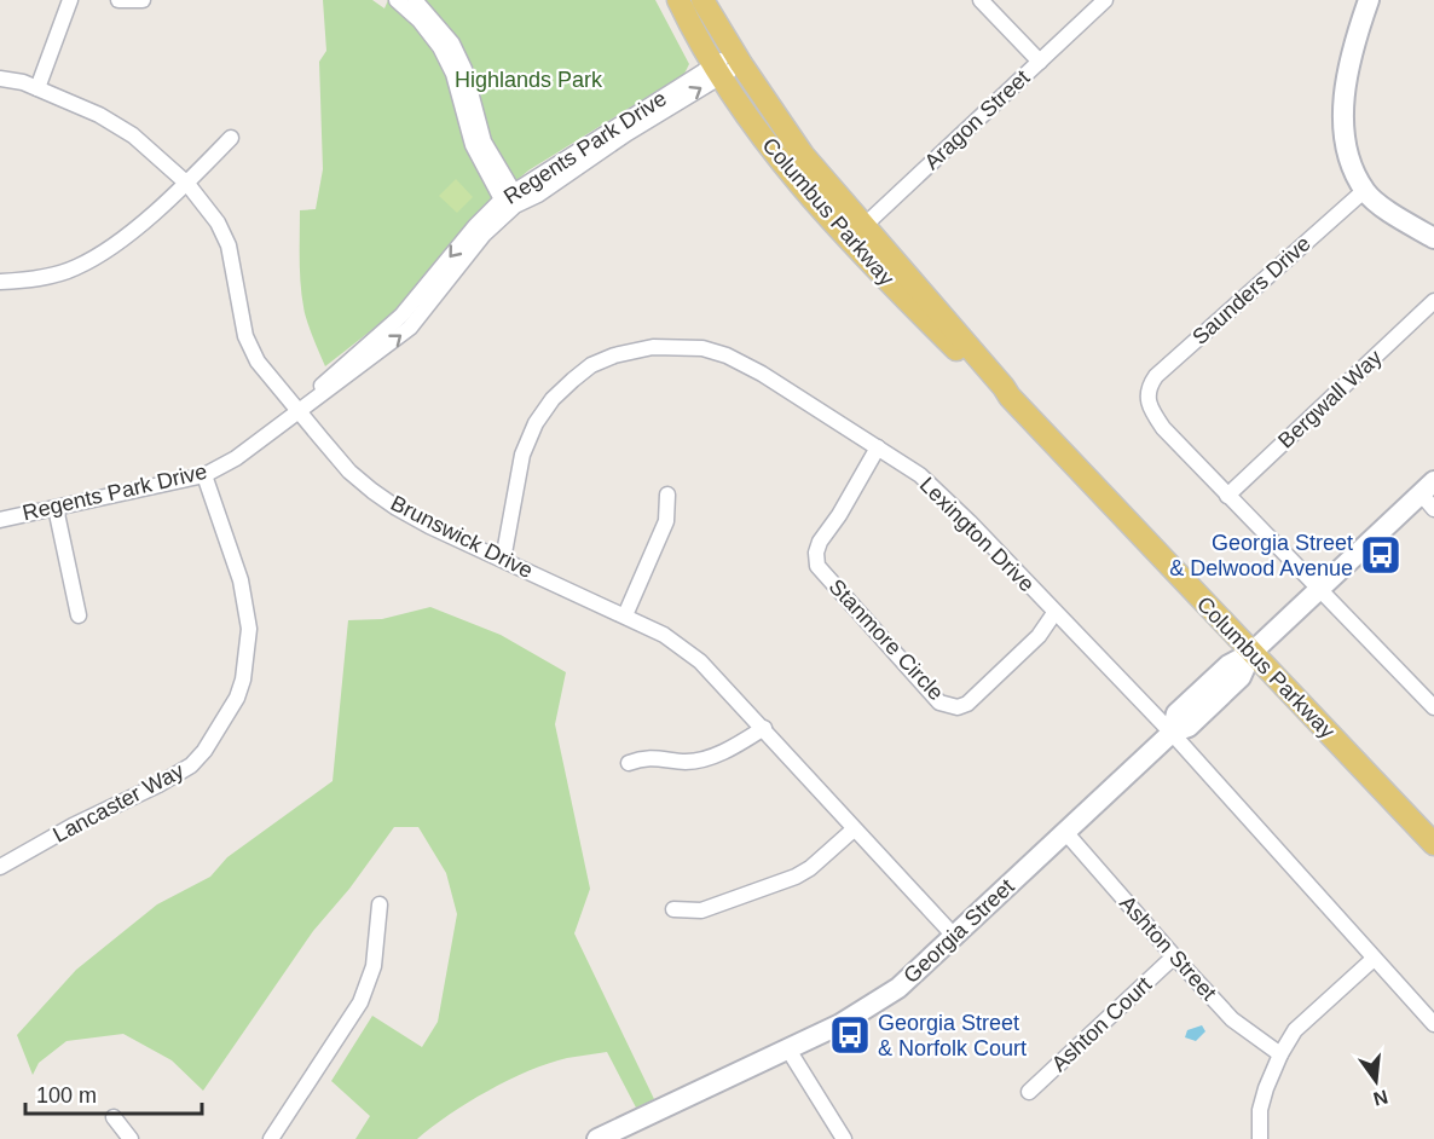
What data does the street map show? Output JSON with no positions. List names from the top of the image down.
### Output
{
  "streets": {
    "main road": ["Columbus Parkway"],
    "street": [
      "Aragon Street",
      "Regents Park Drive",
      "Saunders Drive",
      "Bergwall Way",
      "Lexington Drive",
      "Brunswick Drive",
      "Stanmore Circle",
      "Lancaster Way",
      "Georgia Street",
      "Ashton Street",
      "Ashton Court"
    ]
  },
  "crossings": [
    ["Aragon Street", "Columbus Parkway"],
    ["Regents Park Drive", "Columbus Parkway"],
    ["Regents Park Drive", "Brunswick Drive"],
    ["Regents Park Drive", "Lancaster Way"],
    ["Columbus Parkway", "Georgia Street"],
    ["Saunders Drive", "Bergwall Way"],
    ["Lexington Drive", "Brunswick Drive"],
    ["Lexington Drive", "Stanmore Circle"],
    ["Lexington Drive", "Georgia Street"],
    ["Brunswick Drive", "Georgia Street"],
    ["Georgia Street", "Ashton Street"],
    ["Ashton Street", "Ashton Court"]
  ],
  "parks": ["Highlands Park"],
  "places": {
    "bus stop": ["Georgia Street & Delwood Avenue", "Georgia Street & Norfolk Court"]
  },
  "scale_bar": "100 m",
  "north": "bottom"
}
